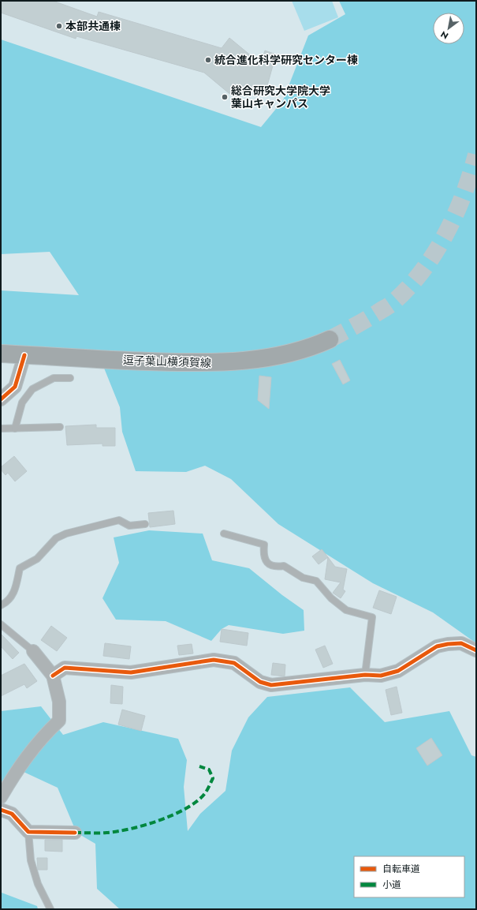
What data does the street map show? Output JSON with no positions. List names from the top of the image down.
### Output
{
  "streets": {
    "main road": ["逗子葉山横須賀線"]
  },
  "places": ["本部共通棟", "統合進化科学研究センター棟", "総合研究大学院大学 葉山キャンパス"],
  "legend": ["自転車道", "小道"],
  "north": "bottom left"
}
